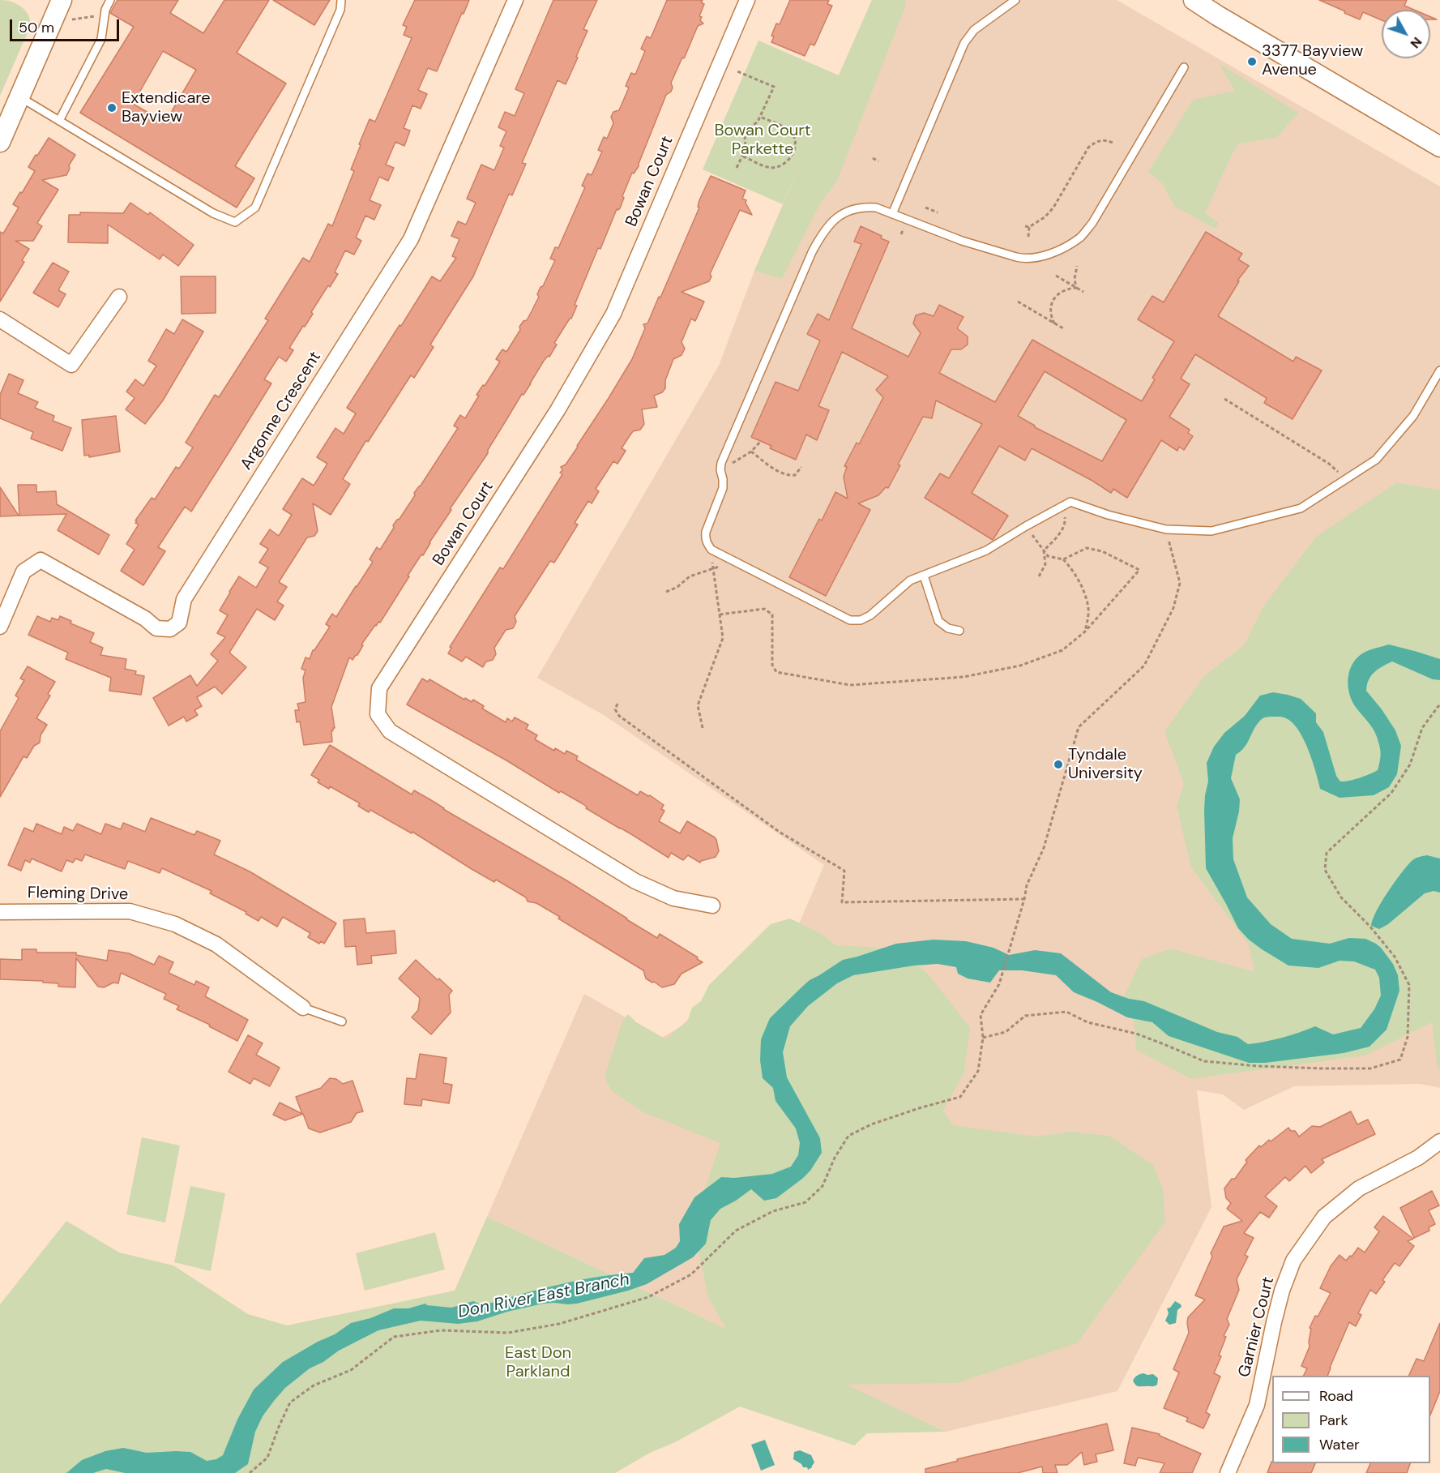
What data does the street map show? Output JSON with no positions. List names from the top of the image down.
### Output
{
  "streets": {
    "street": [
      "Bowan Court",
      "Argonne Crescent",
      "Fleming Drive",
      "Garnier Court"
    ]
  },
  "water": ["Don River East Branch"],
  "parks": ["Bowan Court Parkette", "East Don Parkland"],
  "places": ["3377 Bayview Avenue", "Extendicare Bayview", "Tyndale University"],
  "legend": ["Road", "Park", "Water"],
  "scale_bar": "50 m",
  "north": "bottom right"
}
